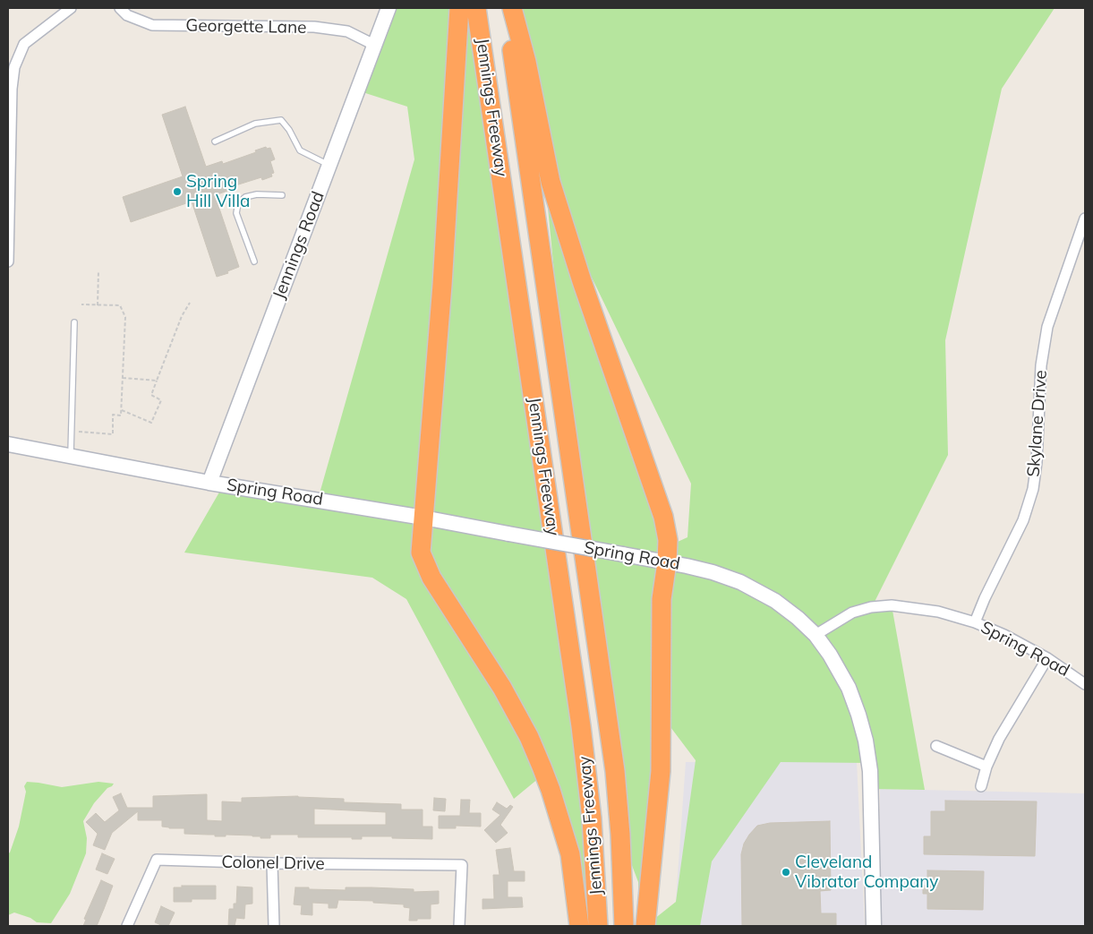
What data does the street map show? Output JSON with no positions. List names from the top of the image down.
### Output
{
  "streets": {
    "highway": ["Jennings Freeway"],
    "street": [
      "Georgette Lane",
      "Jennings Road",
      "Skylane Drive",
      "Spring Road",
      "Colonel Drive"
    ]
  },
  "crossings": [
    ["Georgette Lane", "Jennings Road"],
    ["Jennings Road", "Spring Road"],
    ["Skylane Drive", "Spring Road"]
  ],
  "places": ["Spring Hill Villa", "Cleveland Vibrator Company"]
}
